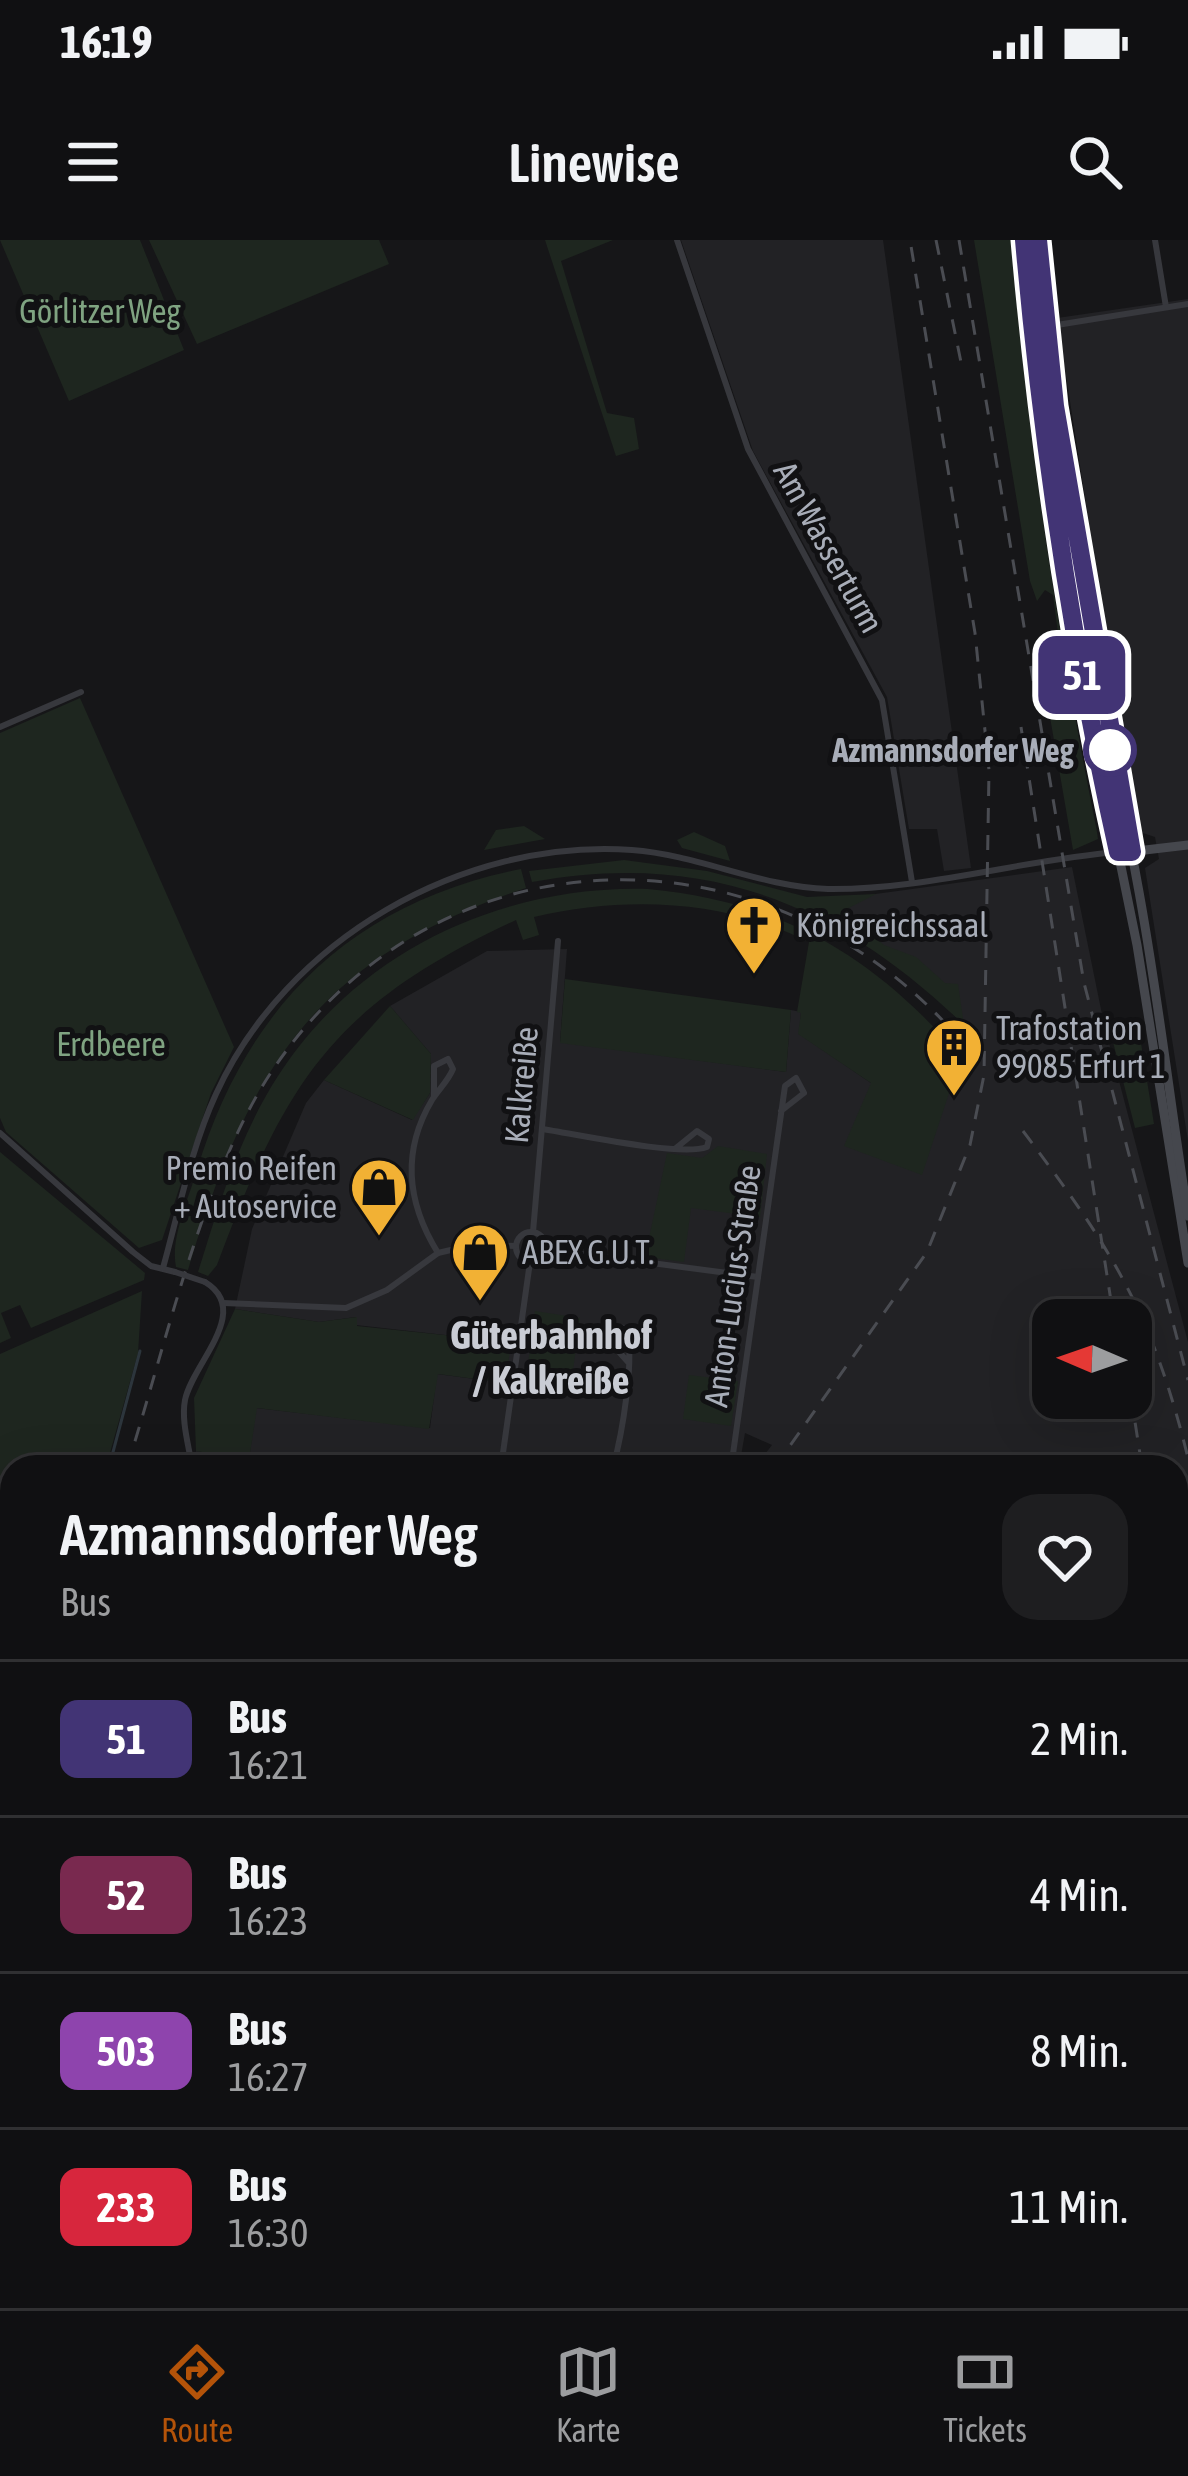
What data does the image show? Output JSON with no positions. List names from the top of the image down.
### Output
{
  "streets": {
    "street": ["Am Wasserturm", "Kalkreiße", "Anton-Lucius-Straße"]
  },
  "districts": ["Güterbahnhof / Kalkreiße"],
  "parks": ["Görlitzer Weg", "Erdbeere"],
  "places": {
    "other": ["Azmannsdorfer Weg"],
    "church": ["Königreichssaal"],
    "building": ["Trafostation 99085 Erfurt 1"],
    "shop": ["Premio Reifen + Autoservice", "ABEX G.U.T."]
  },
  "lines": ["bus line 51"],
  "north": "left",
  "page": {
    "status": "16:19",
    "header": "Linewise",
    "on_map": "51",
    "heading": ["Azmannsdorfer Weg", "Bus"],
    "list": [
      {
        "mark": "51",
        "name": "Bus",
        "note": "16:21",
        "value": "2 Min."
      },
      {
        "mark": "52",
        "name": "Bus",
        "note": "16:23",
        "value": "4 Min."
      },
      {
        "mark": "503",
        "name": "Bus",
        "note": "16:27",
        "value": "8 Min."
      },
      {
        "mark": "233",
        "name": "Bus",
        "note": "16:30",
        "value": "11 Min."
      }
    ],
    "tabs": ["Route", "Karte", "Tickets"]
  }
}
